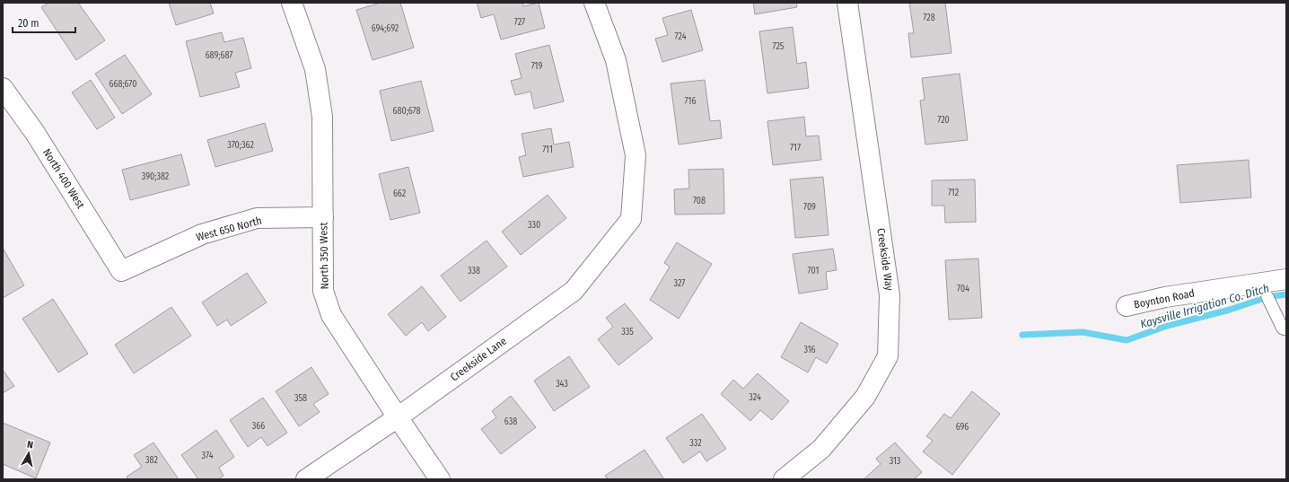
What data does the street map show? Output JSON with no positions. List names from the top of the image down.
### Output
{
  "streets": {
    "street": [
      "North 400 West",
      "West 650 North",
      "North 350 West",
      "Creekside Way",
      "Boynton Road",
      "Creekside Lane"
    ]
  },
  "crossings": [
    ["North 400 West", "West 650 North"],
    ["West 650 North", "North 350 West"],
    ["North 350 West", "Creekside Lane"]
  ],
  "water": ["Kaysville Irrigation Co. Ditch"],
  "house_numbers": [
    "728",
    "727",
    "694;692",
    "724",
    "725",
    "689;687",
    "719",
    "668;670",
    "716",
    "680;678",
    "720",
    "370;362",
    "717",
    "711",
    "390;382",
    "712",
    "662",
    "708",
    "709",
    "330",
    "338",
    "701",
    "327",
    "704",
    "335",
    "316",
    "343",
    "324",
    "358",
    "638",
    "366",
    "696",
    "332",
    "374",
    "382",
    "313"
  ],
  "scale_bar": "20 m",
  "north": "top"
}
